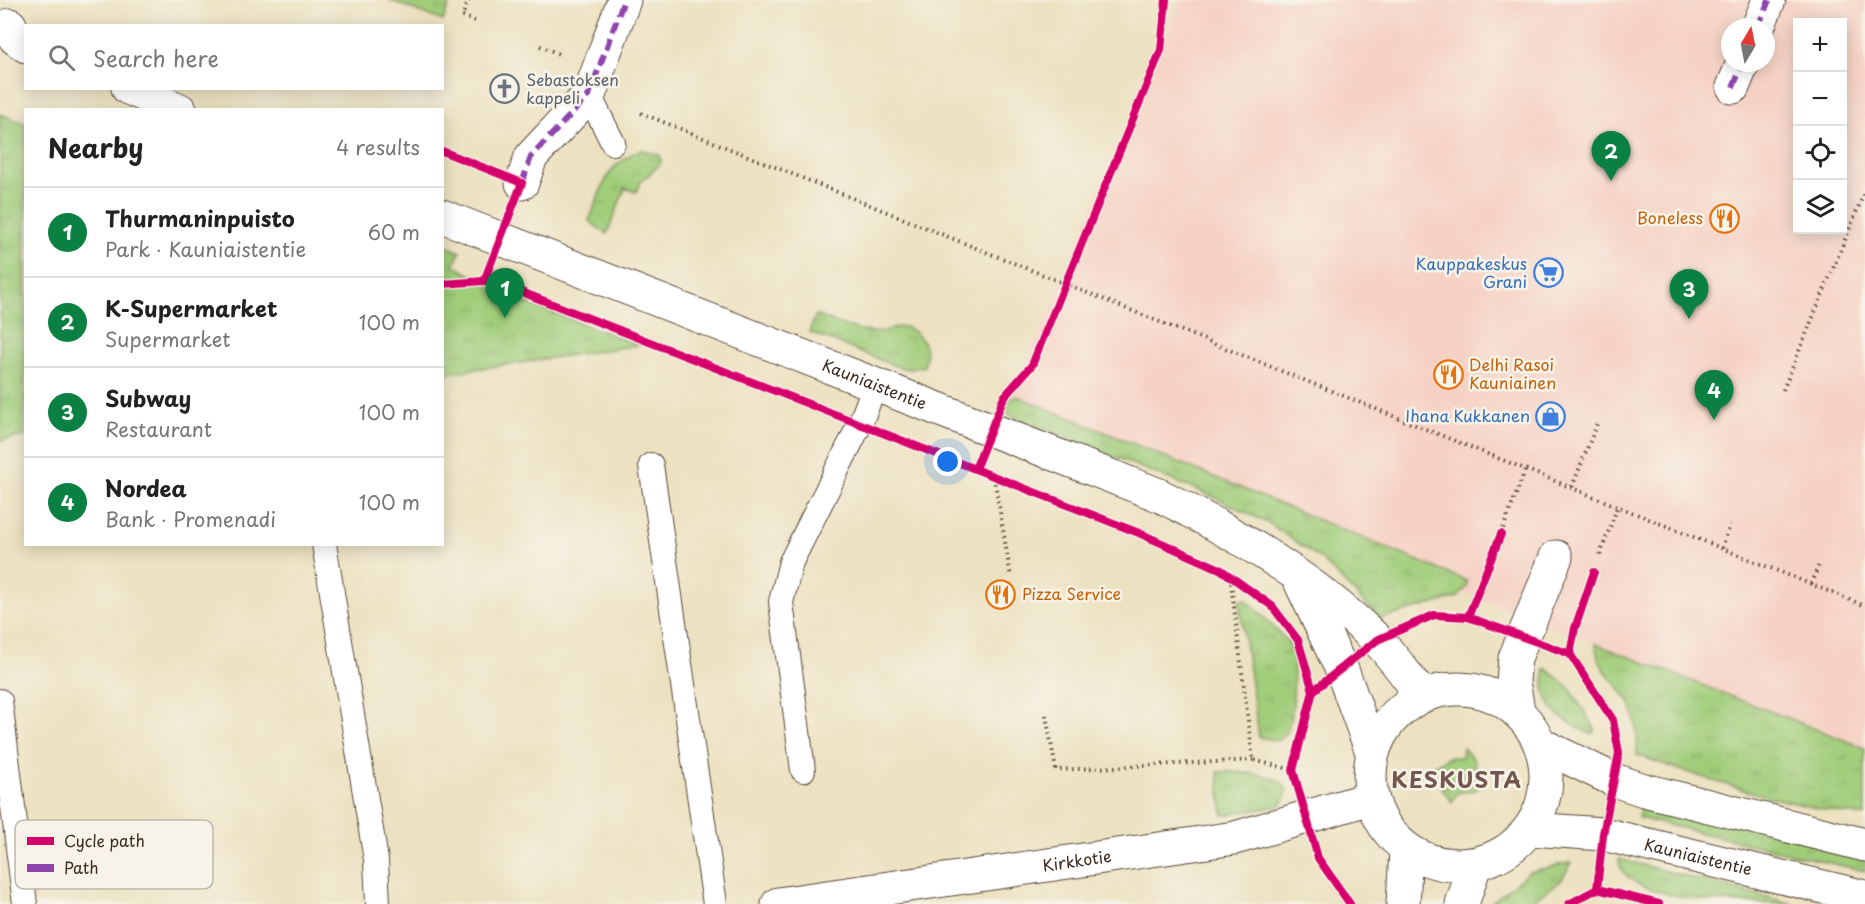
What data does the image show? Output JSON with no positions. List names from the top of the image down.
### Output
{
  "streets": {
    "street": ["Kauniaistentie", "Kirkkotie"]
  },
  "crossings": [
    ["Kauniaistentie", "Kirkkotie"]
  ],
  "districts": ["KESKUSTA"],
  "places": {
    "church": ["Sebastoksen kappeli"],
    "restaurant": ["Boneless", "Delhi Rasoi Kauniainen", "Pizza Service"],
    "supermarket": ["Kauppakeskus Grani"],
    "shop": ["Ihana Kukkanen"]
  },
  "legend": ["Cycle path", "Path"],
  "north": "top",
  "page": {
    "map_buttons": ["+", "−"],
    "search": "Search here",
    "heading": ["Nearby", "4 results"],
    "pins": [
      "2",
      "1",
      "3",
      "4"
    ],
    "list": [
      {
        "mark": "1",
        "name": "Thurmaninpuisto",
        "note": "Park · Kauniaistentie",
        "value": "60 m"
      },
      {
        "mark": "2",
        "name": "K-Supermarket",
        "note": "Supermarket",
        "value": "100 m"
      },
      {
        "mark": "3",
        "name": "Subway",
        "note": "Restaurant",
        "value": "100 m"
      },
      {
        "mark": "4",
        "name": "Nordea",
        "note": "Bank · Promenadi",
        "value": "100 m"
      }
    ]
  }
}
